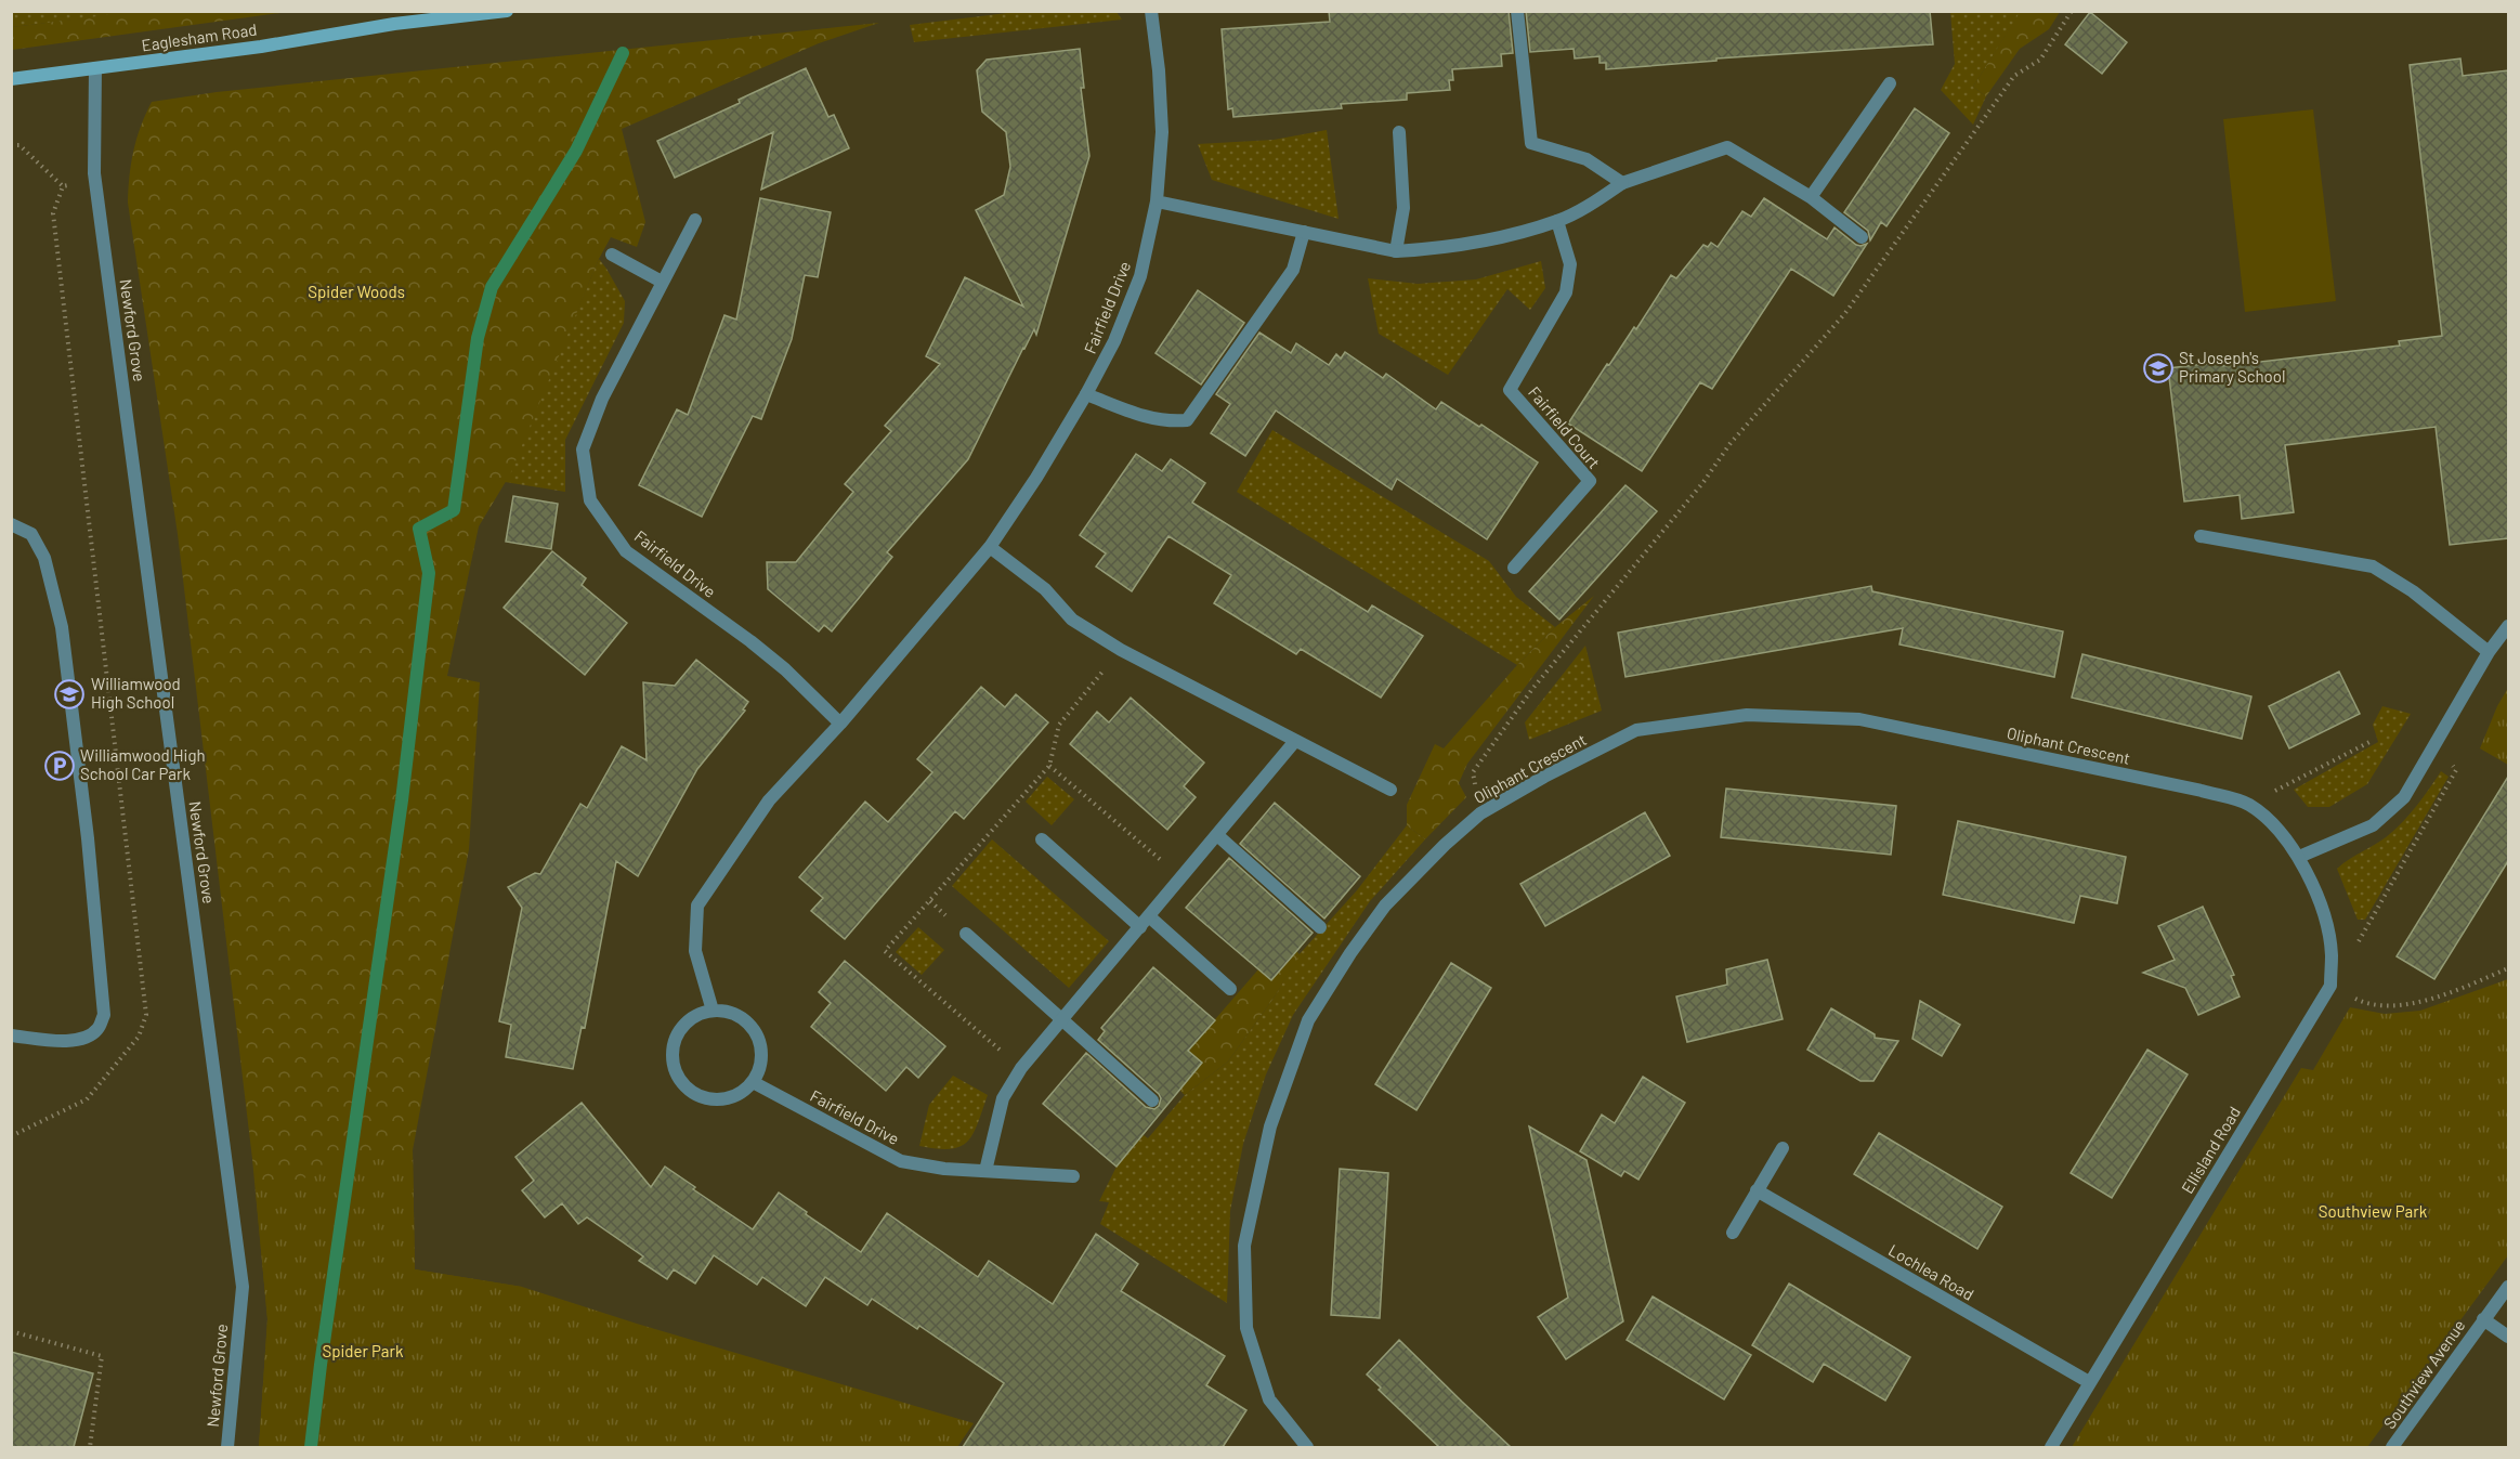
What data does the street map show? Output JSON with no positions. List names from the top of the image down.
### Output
{
  "streets": {
    "main road": ["Eaglesham Road"],
    "street": [
      "Fairfield Drive",
      "Newford Grove",
      "Fairfield Court",
      "Oliphant Crescent",
      "Ellisland Road",
      "Lochlea Road",
      "Southview Avenue"
    ]
  },
  "crossings": [
    ["Eaglesham Road", "Newford Grove"],
    ["Oliphant Crescent", "Ellisland Road"],
    ["Ellisland Road", "Lochlea Road"]
  ],
  "parks": ["Spider Woods", "Southview Park", "Spider Park"],
  "places": {
    "school or university": ["St Joseph's Primary School", "Williamwood High School"],
    "parking": ["Williamwood High School Car Park"]
  }
}
